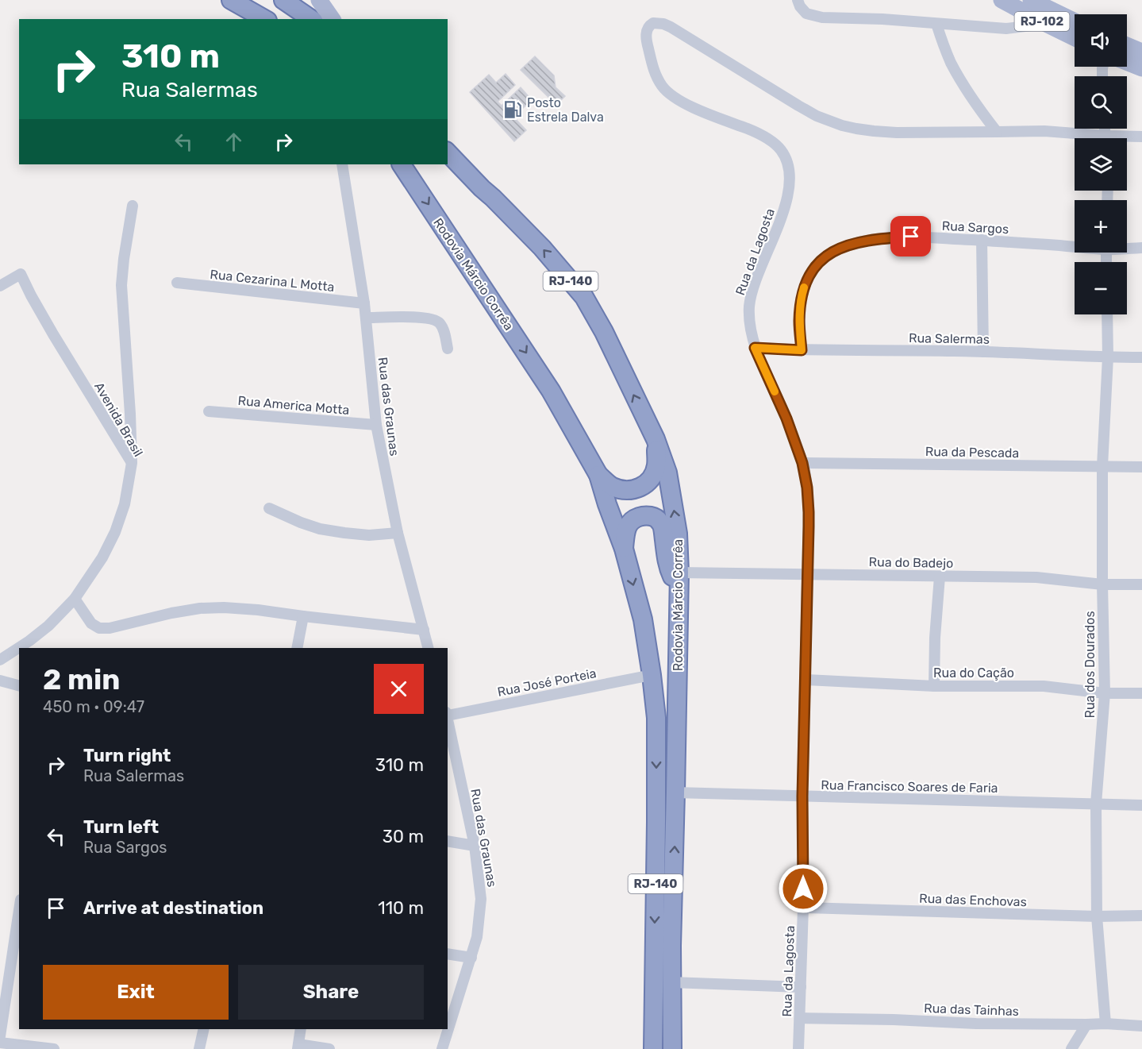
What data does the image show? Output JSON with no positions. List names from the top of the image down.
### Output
{
  "streets": {
    "highway": ["Rodovia Márcio Corrêa", "RJ-140"],
    "main road": ["RJ-102"],
    "street": [
      "Rua Sargos",
      "Rua da Lagosta",
      "Rua Cezarina L Motta",
      "Rua Salermas",
      "Rua America Motta",
      "Rua das Graunas",
      "Avenida Brasil",
      "Rua da Pescada",
      "Rua do Badejo",
      "Rua dos Dourados",
      "Rua do Cação",
      "Rua José Porteia",
      "Rua Francisco Soares de Faria",
      "Rua das Enchovas",
      "Rua das Tainhas"
    ]
  },
  "crossings": [
    ["Rua Sargos", "Rua Salermas"],
    ["Rua da Lagosta", "Rua Salermas"],
    ["Rua da Lagosta", "Rua da Pescada"],
    ["Rua da Lagosta", "Rua do Badejo"],
    ["Rua da Lagosta", "Rua do Cação"],
    ["Rua da Lagosta", "Rua Francisco Soares de Faria"],
    ["Rua da Lagosta", "Rua das Enchovas"],
    ["Rua da Lagosta", "Rua das Tainhas"],
    ["Rodovia Márcio Corrêa", "Rua do Badejo"],
    ["Rodovia Márcio Corrêa", "Rua José Porteia"],
    ["Rodovia Márcio Corrêa", "Rua Francisco Soares de Faria"],
    ["Rua Cezarina L Motta", "Rua das Graunas"],
    ["Rua Salermas", "Rua dos Dourados"],
    ["Rua America Motta", "Rua das Graunas"],
    ["Rua da Pescada", "Rua dos Dourados"],
    ["Rua do Badejo", "Rua dos Dourados"],
    ["Rua dos Dourados", "Rua do Cação"],
    ["Rua dos Dourados", "Rua Francisco Soares de Faria"],
    ["Rua dos Dourados", "Rua das Enchovas"],
    ["Rua dos Dourados", "Rua das Tainhas"]
  ],
  "places": {
    "fuel station": ["Posto Estrela Dalva"]
  },
  "page": {
    "map_buttons": ["+", "−"],
    "turn": ["310 m", "Rua Salermas"],
    "heading": ["2 min", "450 m · 09:47"],
    "list": [
      {
        "name": "Turn right",
        "note": "Rua Salermas",
        "value": "310 m"
      },
      {
        "name": "Turn left",
        "note": "Rua Sargos",
        "value": "30 m"
      },
      {
        "name": "Arrive at destination",
        "value": "110 m"
      }
    ],
    "buttons": ["Exit", "Share"]
  }
}
